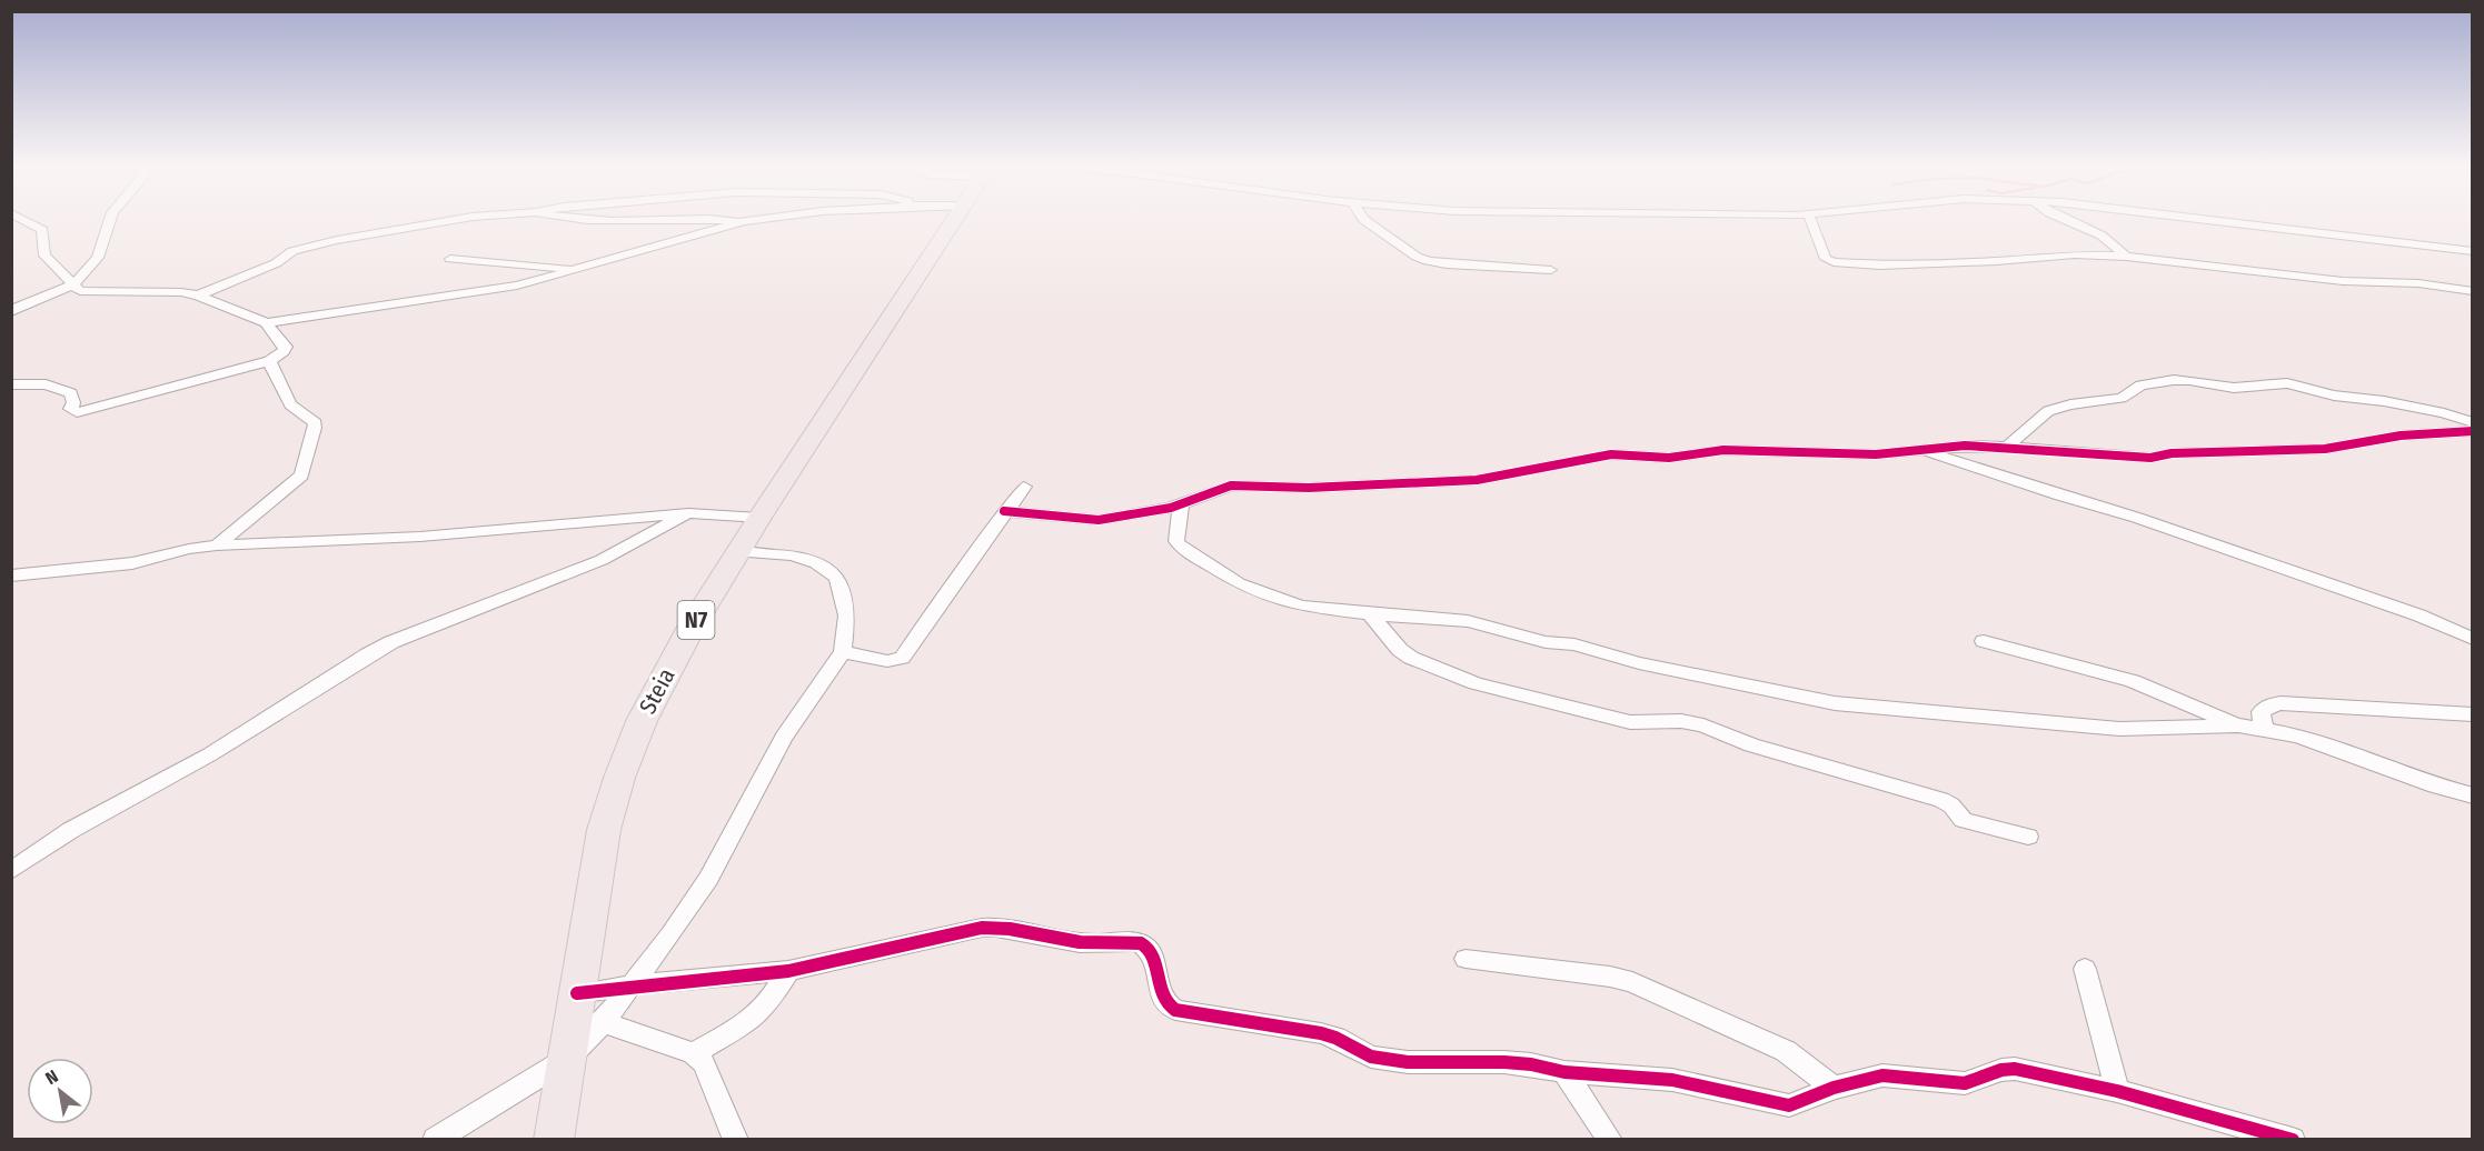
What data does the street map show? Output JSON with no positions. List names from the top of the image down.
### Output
{
  "streets": {
    "main road": ["N7", "Steia"]
  },
  "north": "top left"
}
